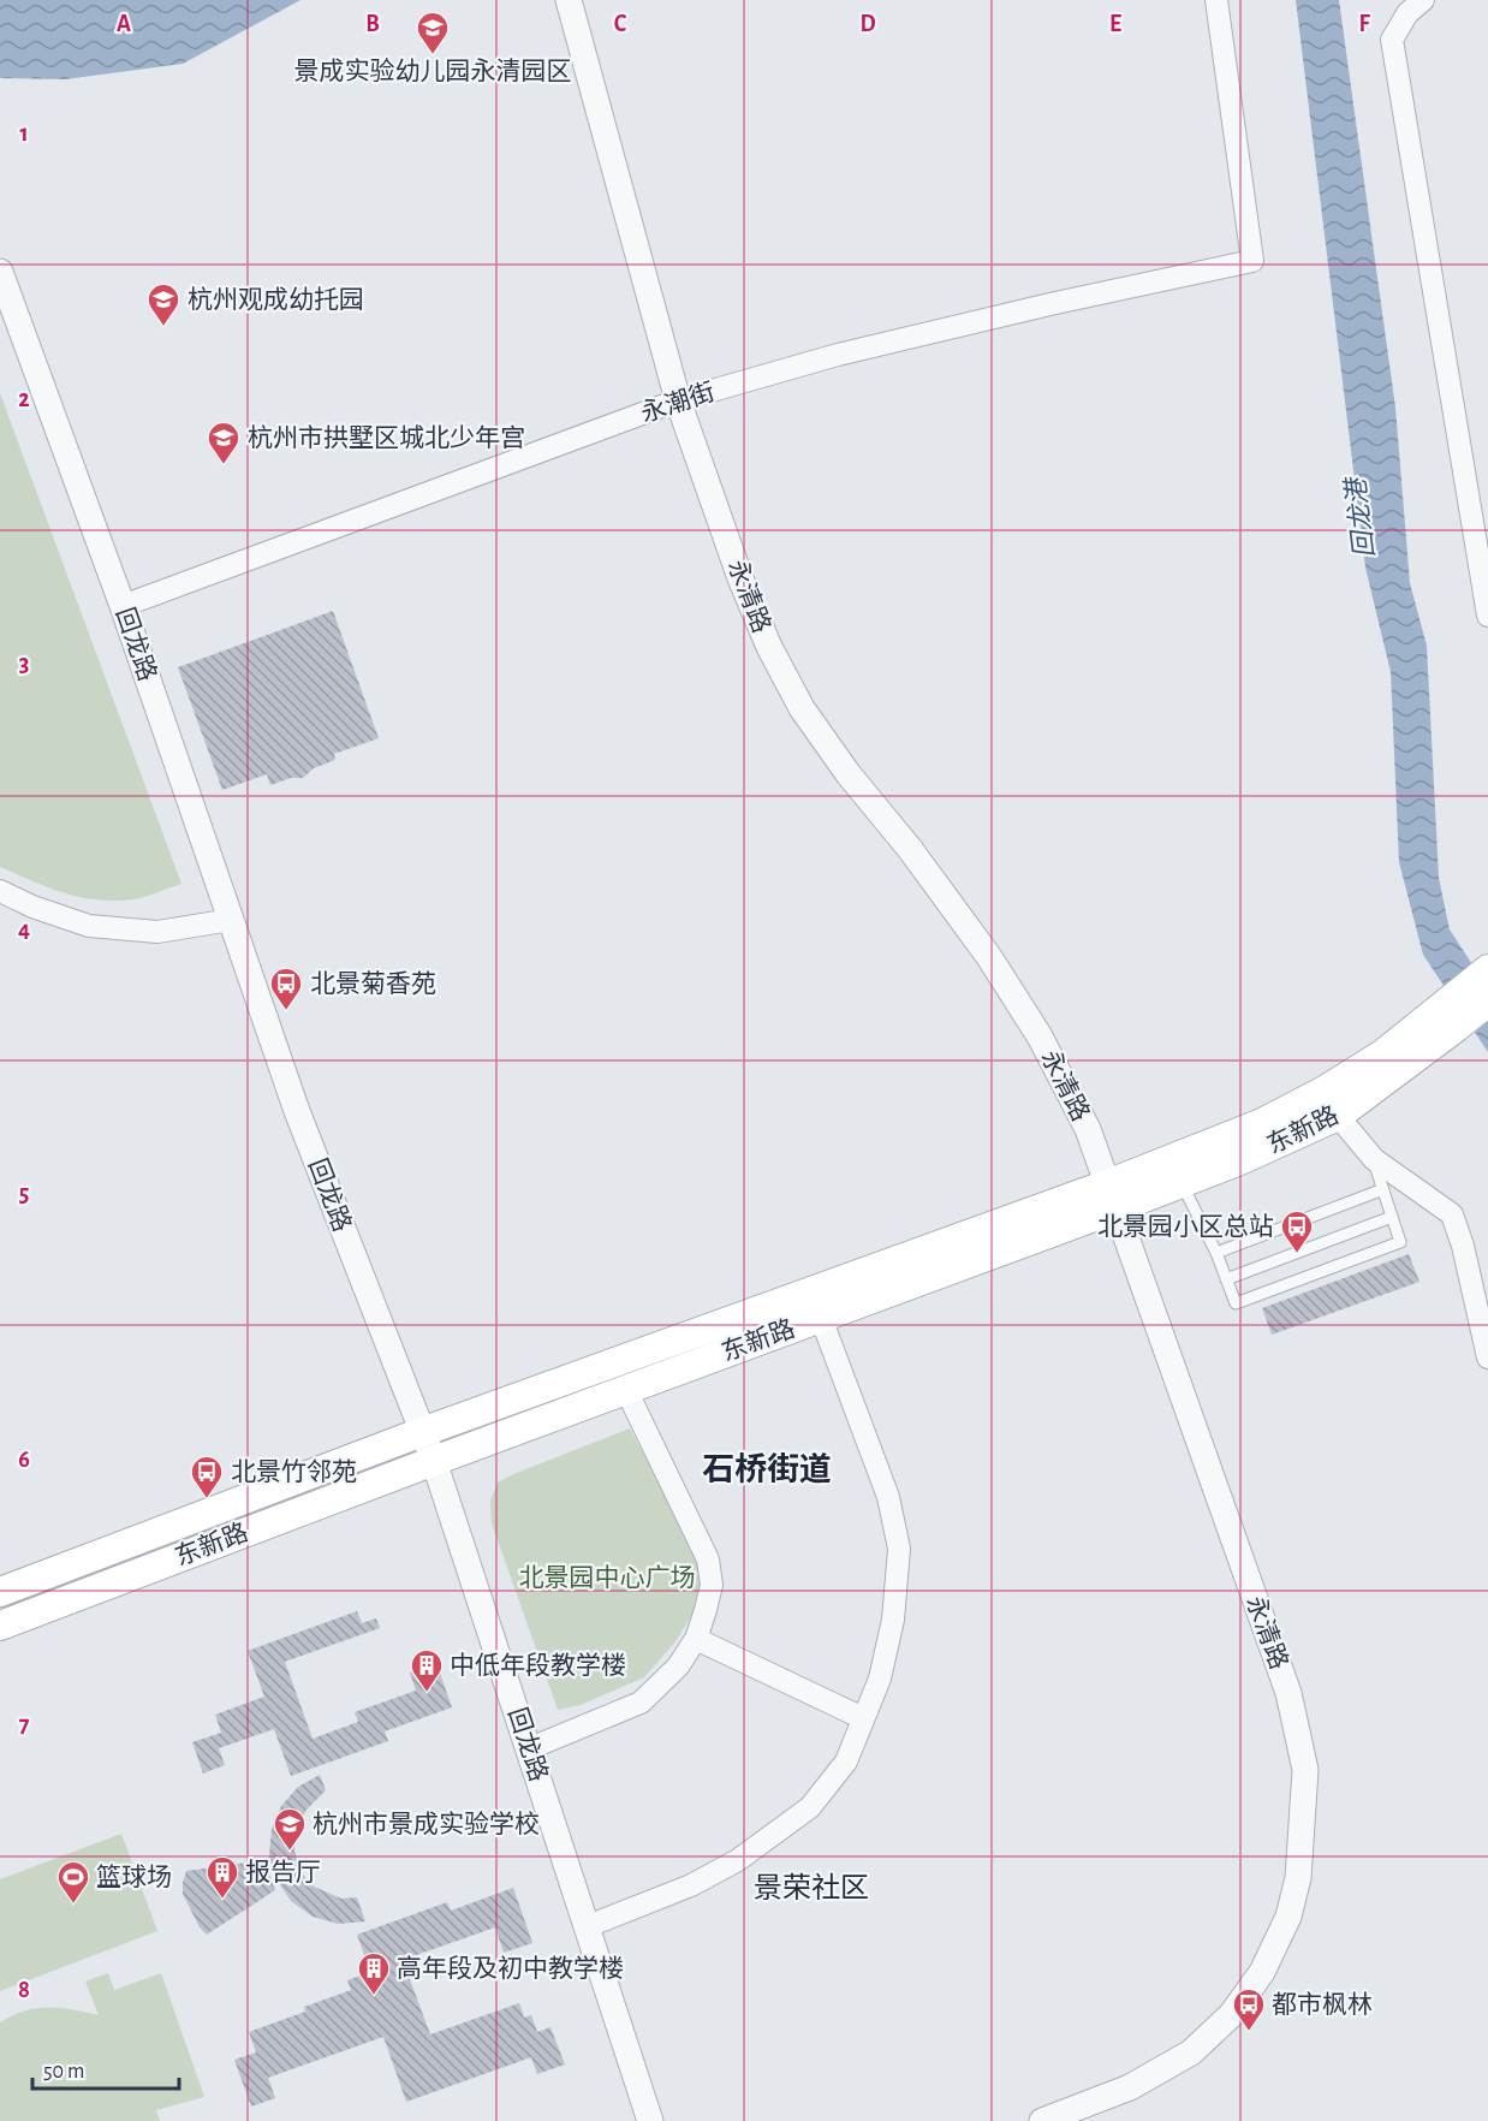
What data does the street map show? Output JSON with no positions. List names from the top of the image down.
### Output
{
  "streets": {
    "main road": ["东新路"],
    "street": ["永潮街", "永清路", "回龙路"]
  },
  "crossings": [
    ["永潮街", "永清路"],
    ["永潮街", "回龙路"],
    ["永清路", "东新路"],
    ["回龙路", "东新路"]
  ],
  "districts": ["石桥街道", "景荣社区"],
  "water": ["回龙港"],
  "parks": ["北景园中心广场"],
  "places": {
    "school or university": [
      "景成实验幼儿园永清园区",
      "杭州观成幼托园",
      "杭州市拱墅区城北少年宫",
      "杭州市景成实验学校"
    ],
    "bus stop": [
      "北景菊香苑",
      "北景园小区总站",
      "北景竹邻苑",
      "都市枫林"
    ],
    "building": ["中低年段教学楼", "报告厅", "高年段及初中教学楼"],
    "sports": ["篮球场"]
  },
  "scale_bar": "50 m",
  "grid": {
    "columns": [
      "A",
      "B",
      "C",
      "D",
      "E",
      "F"
    ],
    "rows": [
      "1",
      "2",
      "3",
      "4",
      "5",
      "6",
      "7",
      "8"
    ]
  }
}
